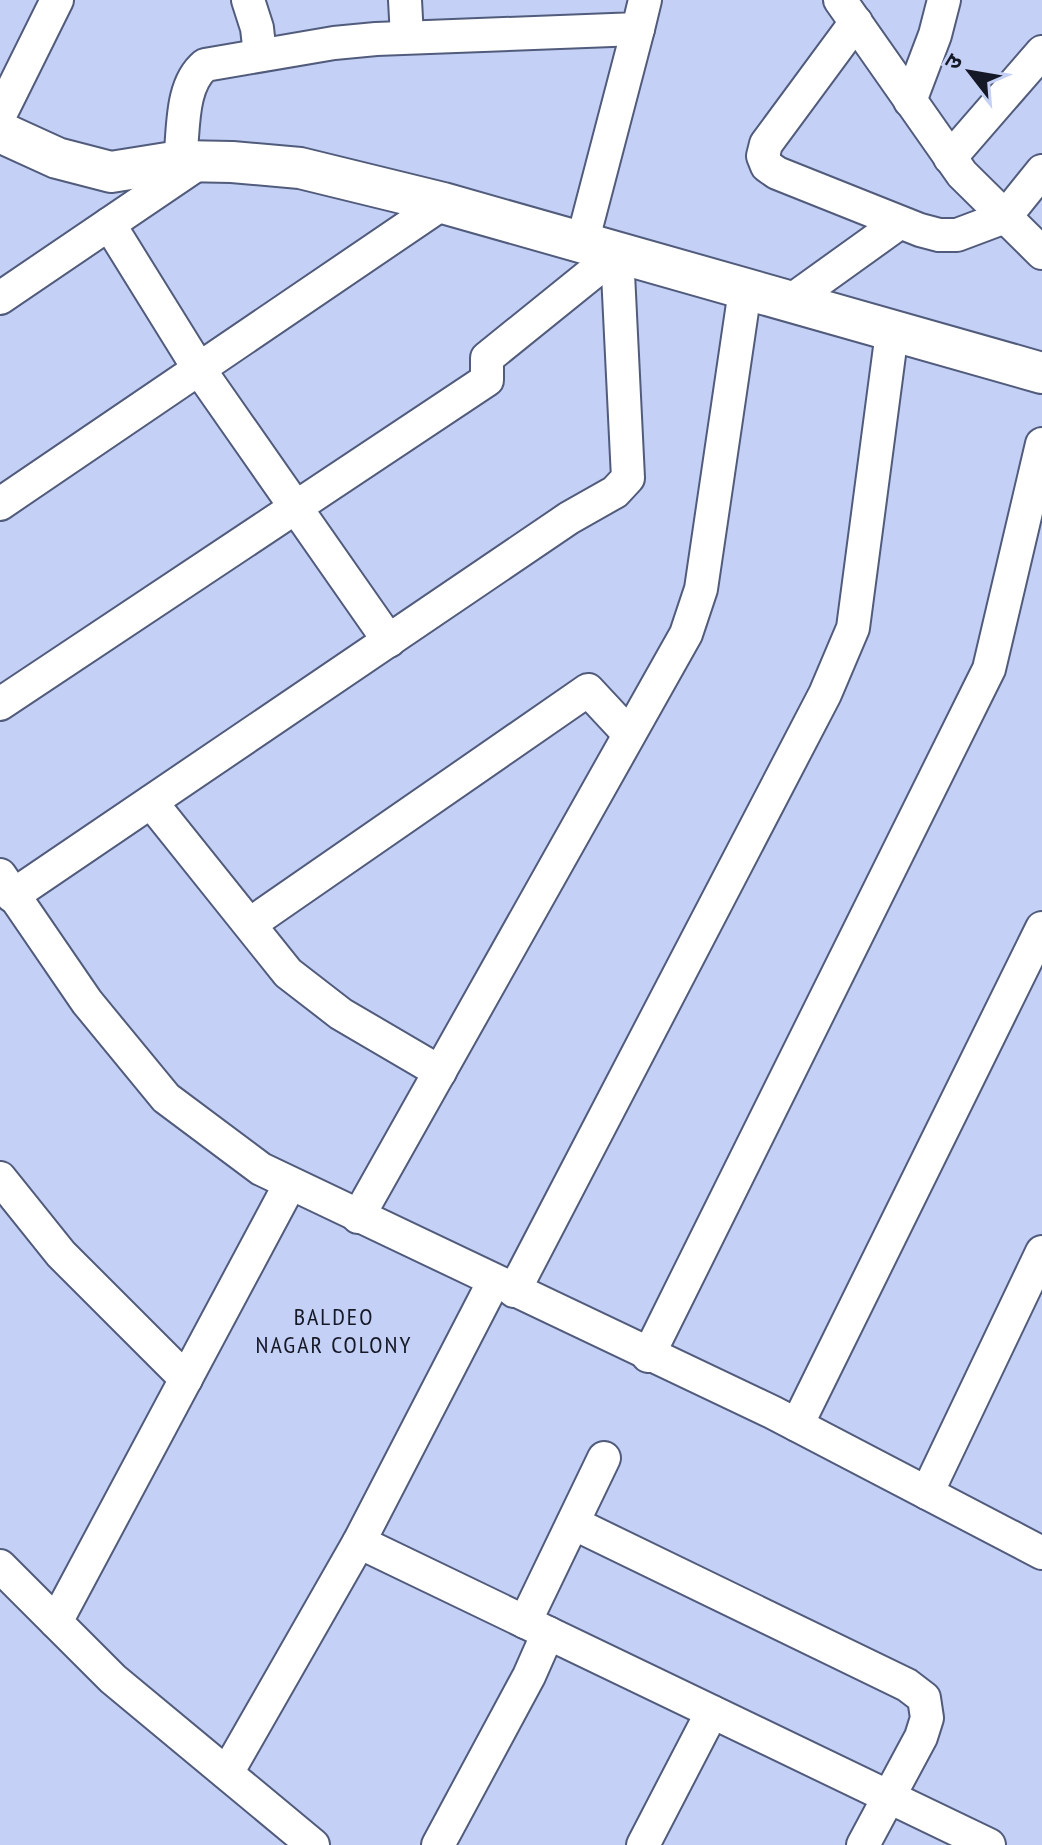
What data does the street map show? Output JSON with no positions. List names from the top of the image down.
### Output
{
  "districts": ["BALDEO NAGAR COLONY"],
  "north": "top left"
}
